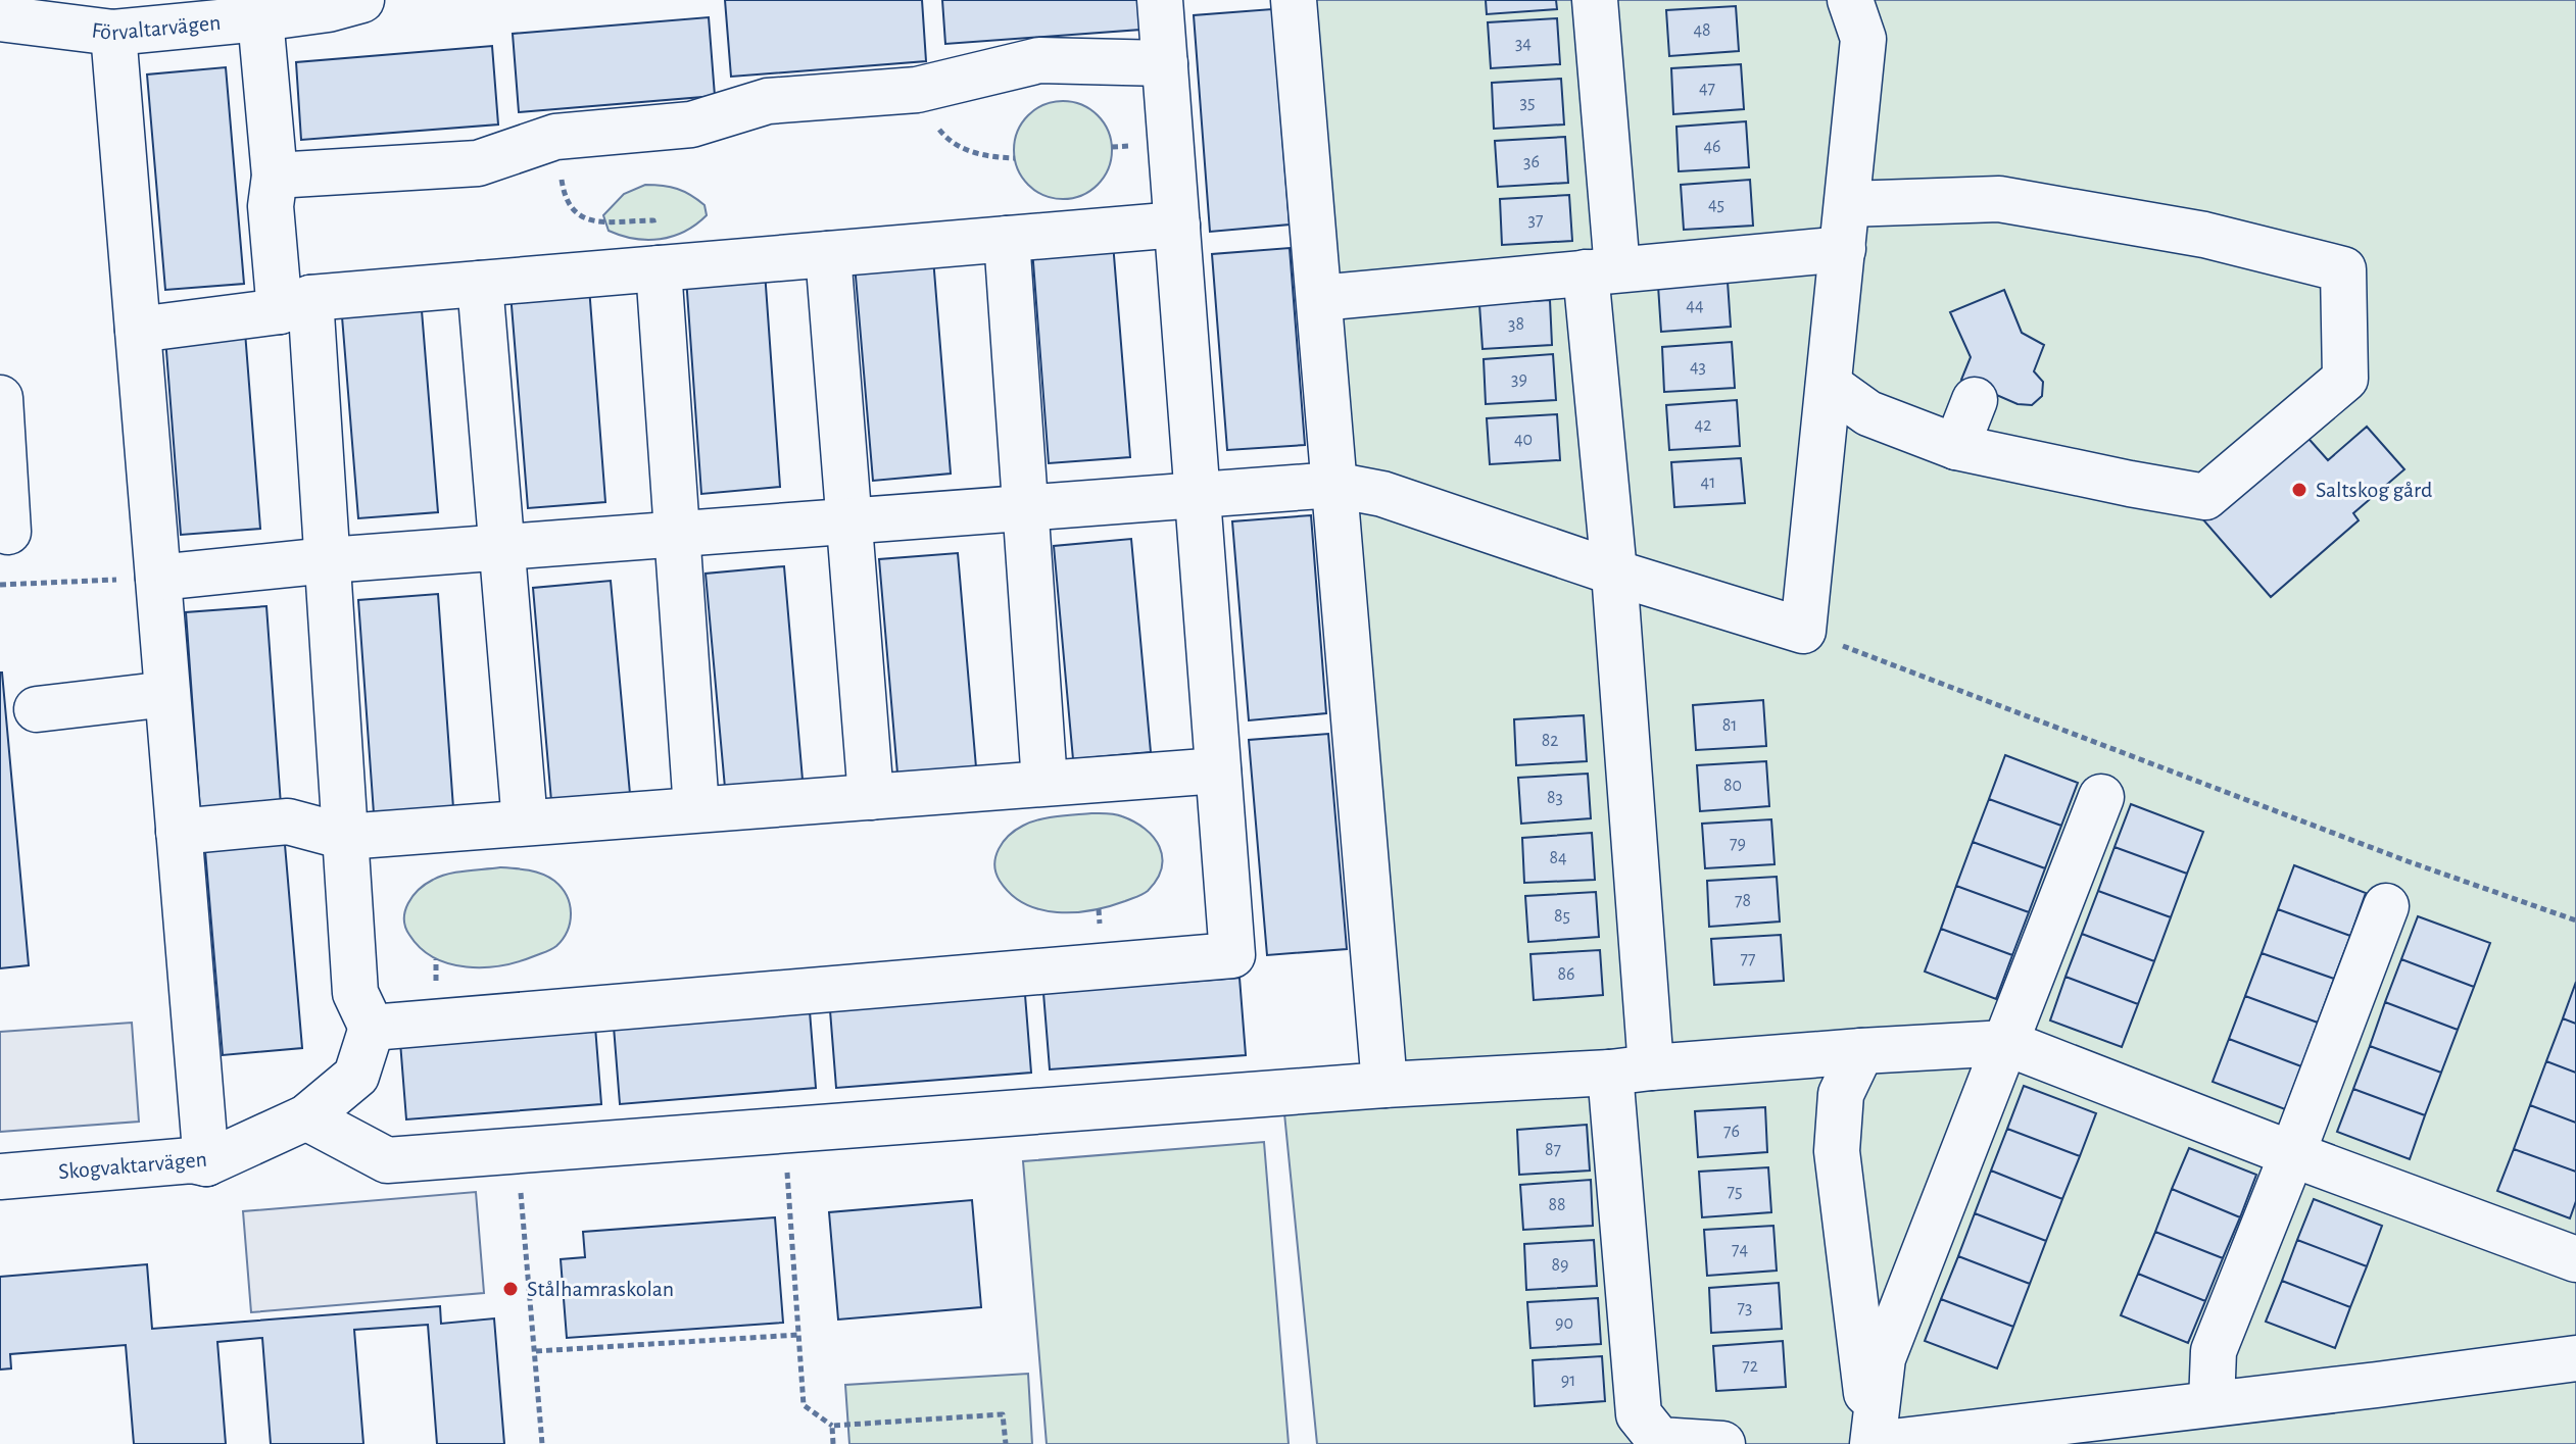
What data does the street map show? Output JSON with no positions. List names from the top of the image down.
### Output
{
  "streets": {
    "street": ["Förvaltarvägen", "Skogvaktarvägen"]
  },
  "places": ["Saltskog gård", "Stålhamraskolan"],
  "house_numbers": [
    "48",
    "34",
    "47",
    "35",
    "46",
    "36",
    "45",
    "37",
    "44",
    "38",
    "43",
    "39",
    "42",
    "40",
    "41",
    "81",
    "82",
    "80",
    "83",
    "79",
    "84",
    "78",
    "85",
    "77",
    "86",
    "76",
    "87",
    "75",
    "88",
    "74",
    "89",
    "73",
    "90",
    "72",
    "91"
  ]
}
